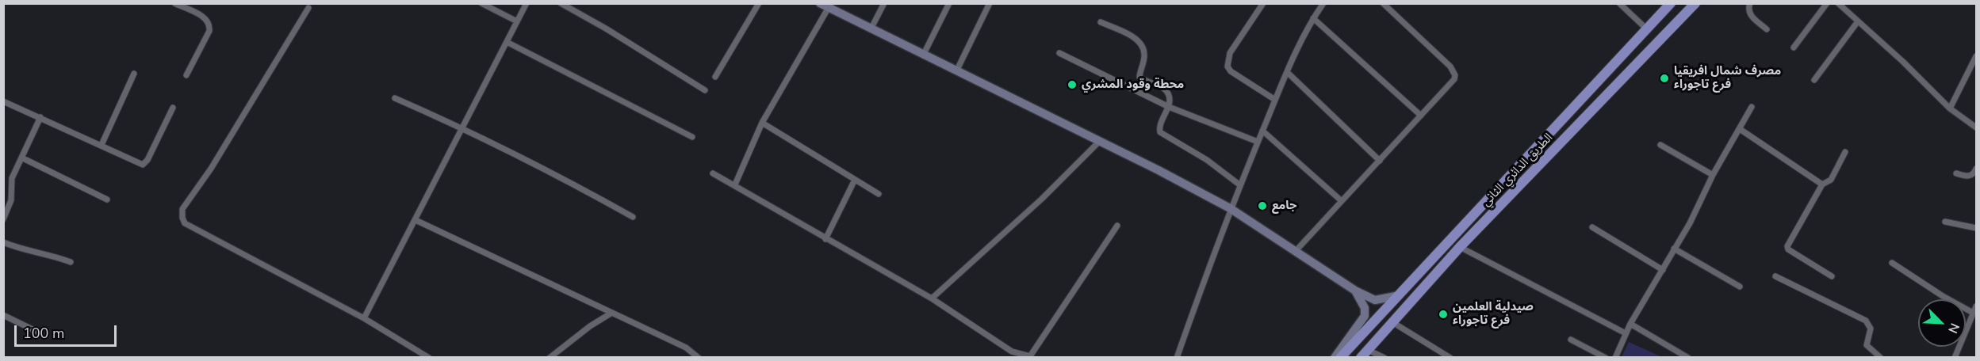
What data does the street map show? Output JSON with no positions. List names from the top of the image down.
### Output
{
  "streets": {
    "highway": ["الطريق الدائري الثاني"]
  },
  "places": [
    "مصرف شمال افريقيا فرع تاجوراء",
    "محطة وقود المشري",
    "جامع",
    "صيدلية العلمين فرع تاجوراء"
  ],
  "scale_bar": "100 m",
  "north": "bottom right"
}
